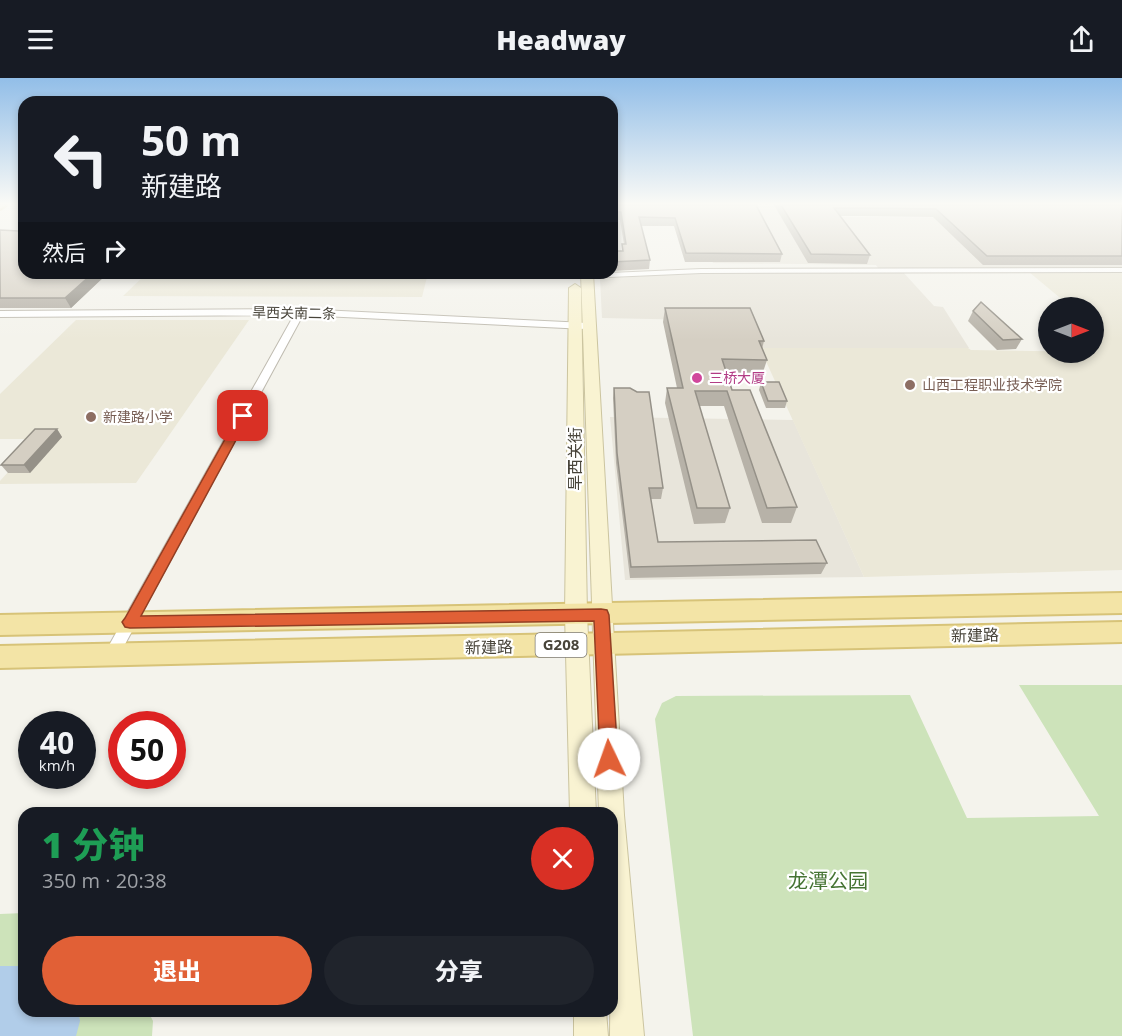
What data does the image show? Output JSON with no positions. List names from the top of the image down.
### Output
{
  "streets": {
    "main road": ["旱西关街", "新建路", "G208"],
    "street": ["旱西关南二条"]
  },
  "crossings": [
    ["旱西关南二条", "旱西关街"],
    ["旱西关街", "新建路"]
  ],
  "parks": ["龙潭公园"],
  "places": ["三桥大厦", "山西工程职业技术学院", "新建路小学"],
  "north": "right",
  "page": {
    "header": "Headway",
    "turn": ["50 m", "新建路"],
    "then": "然后",
    "speed": "40 km/h",
    "limit": "50",
    "heading": ["1 分钟", "350 m · 20:38"],
    "buttons": ["退出", "分享"]
  }
}
